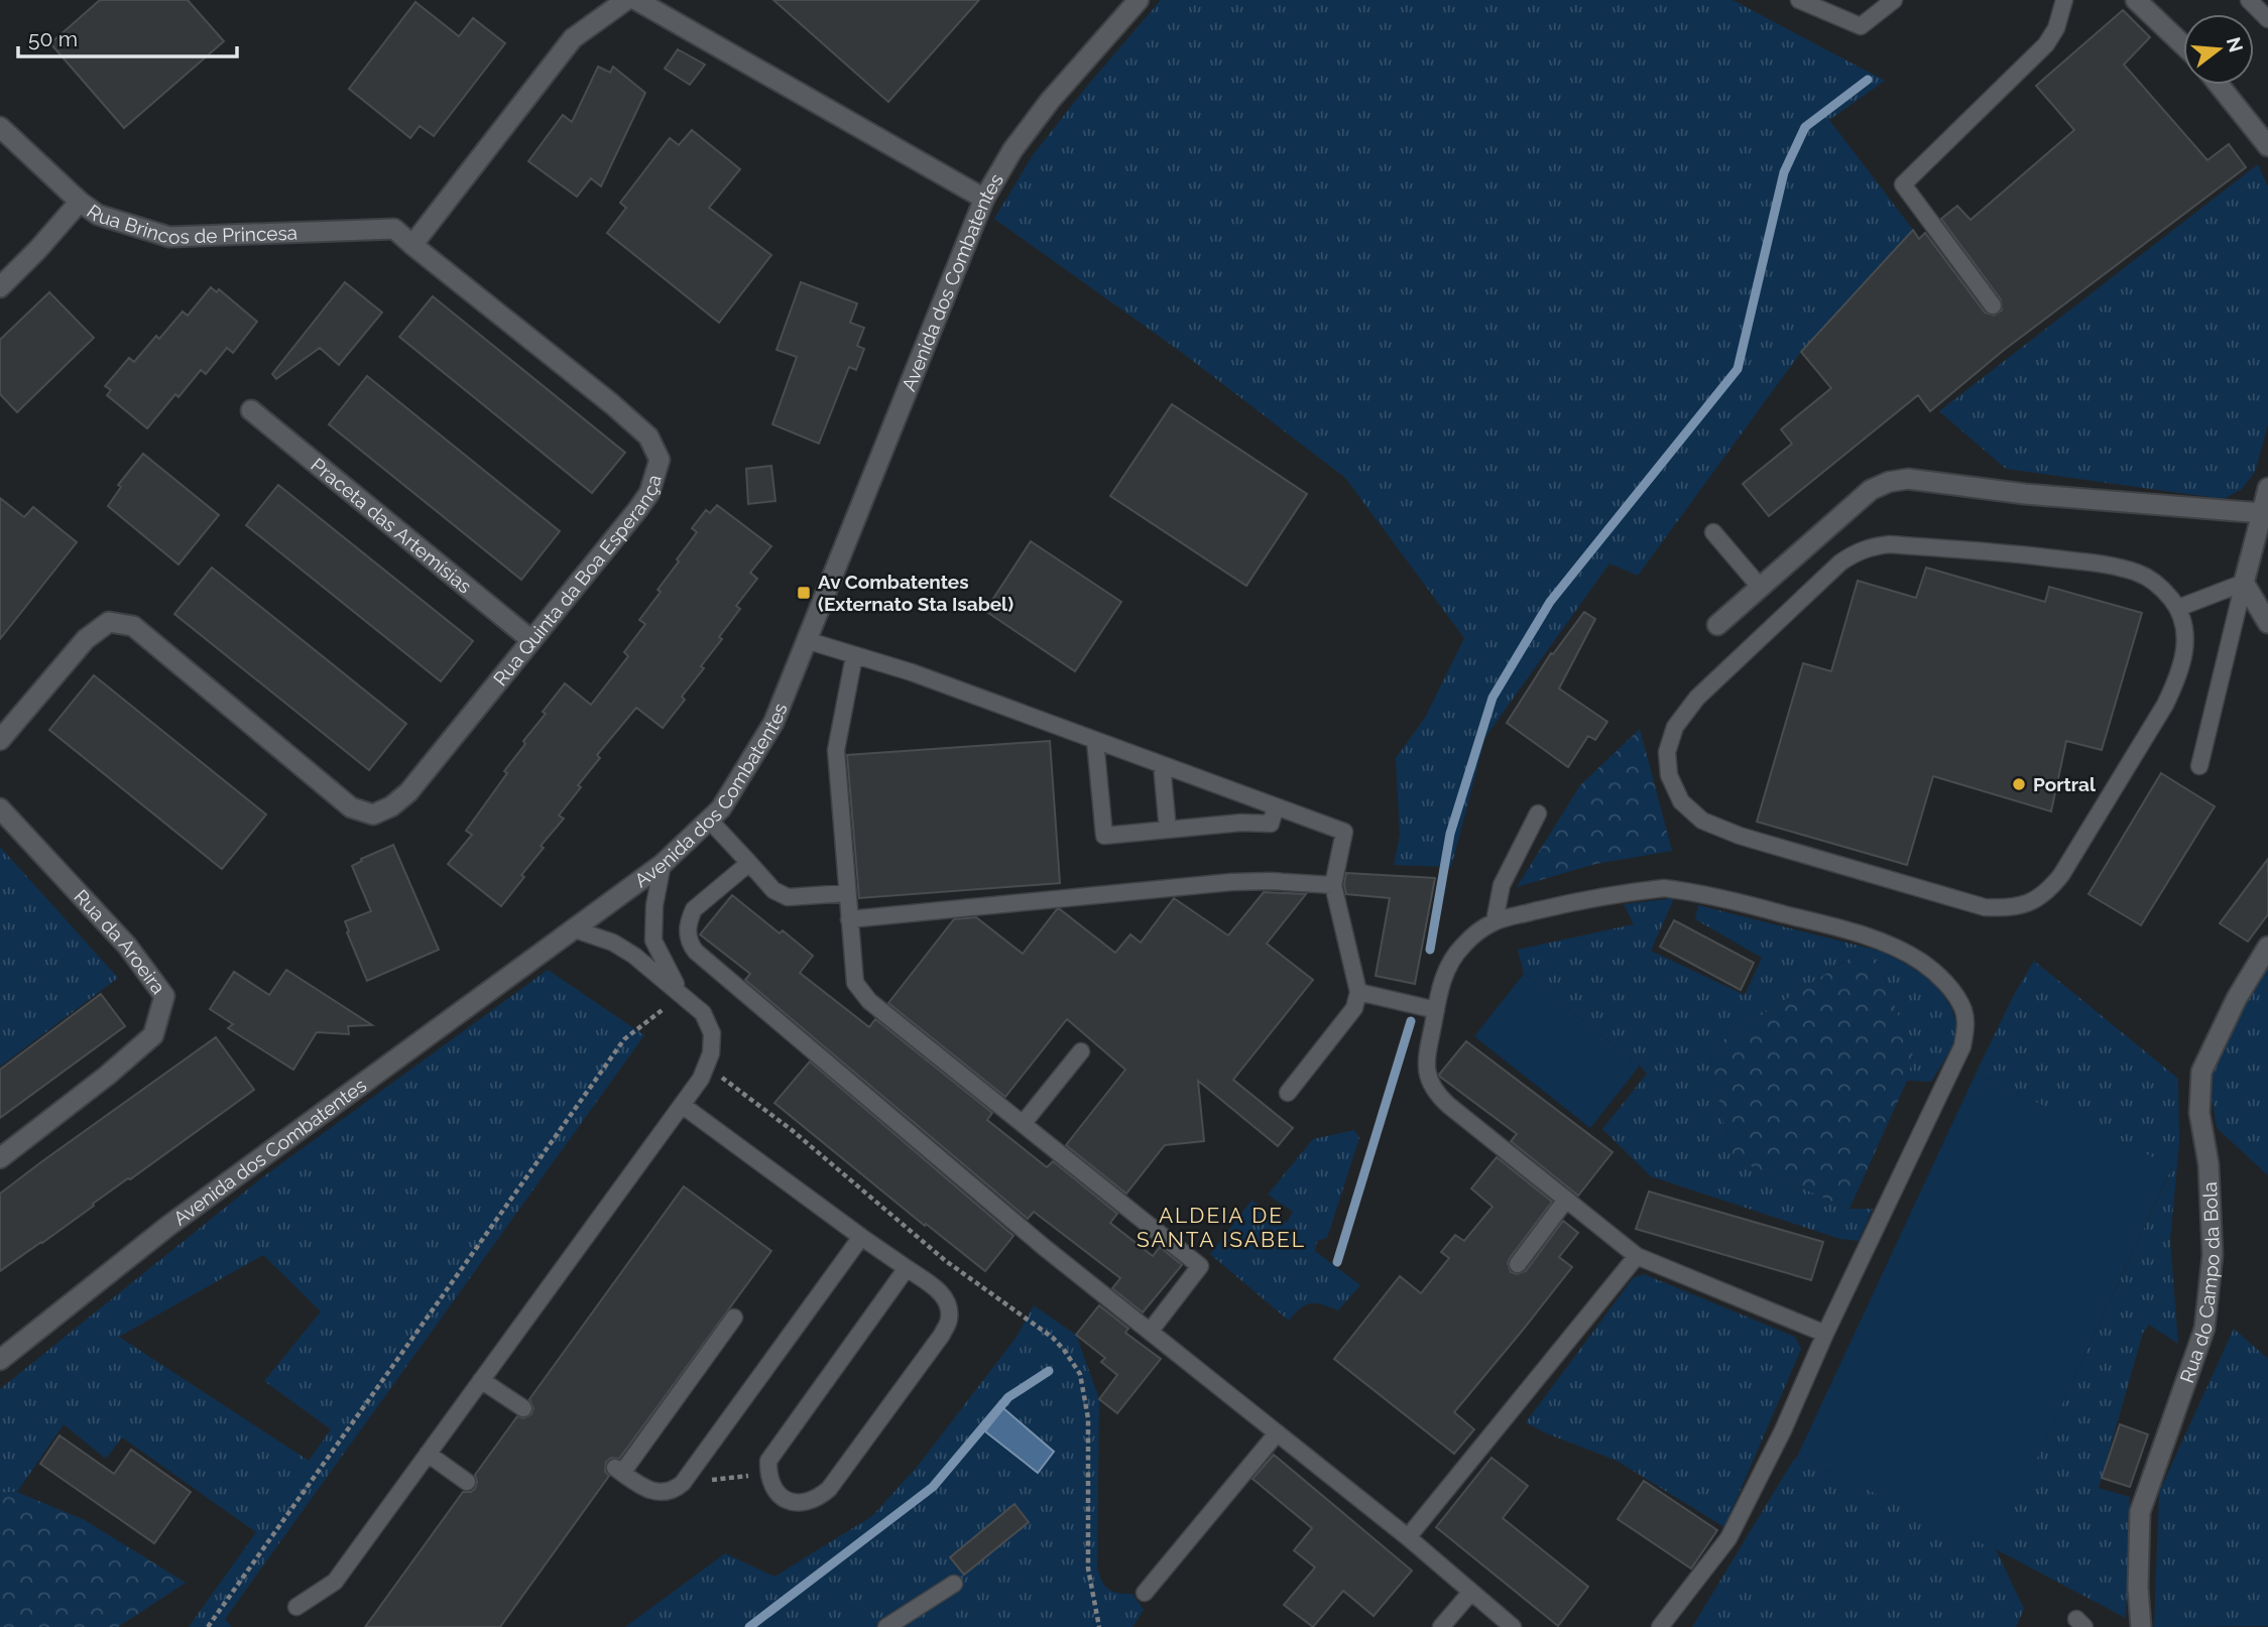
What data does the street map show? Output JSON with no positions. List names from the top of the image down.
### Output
{
  "streets": {
    "street": [
      "Rua Brincos de Princesa",
      "Avenida dos Combatentes",
      "Praceta das Artemísias",
      "Rua Quinta da Boa Esperança",
      "Rua da Aroeira",
      "Rua do Campo da Bola"
    ]
  },
  "crossings": [
    ["Rua Brincos de Princesa", "Rua Quinta da Boa Esperança"],
    ["Praceta das Artemísias", "Rua Quinta da Boa Esperança"]
  ],
  "districts": ["ALDEIA DE SANTA ISABEL"],
  "places": {
    "transit": ["Av Combatentes (Externato Sta Isabel)"],
    "other": ["Portral"]
  },
  "scale_bar": "50 m",
  "north": "right"
}
